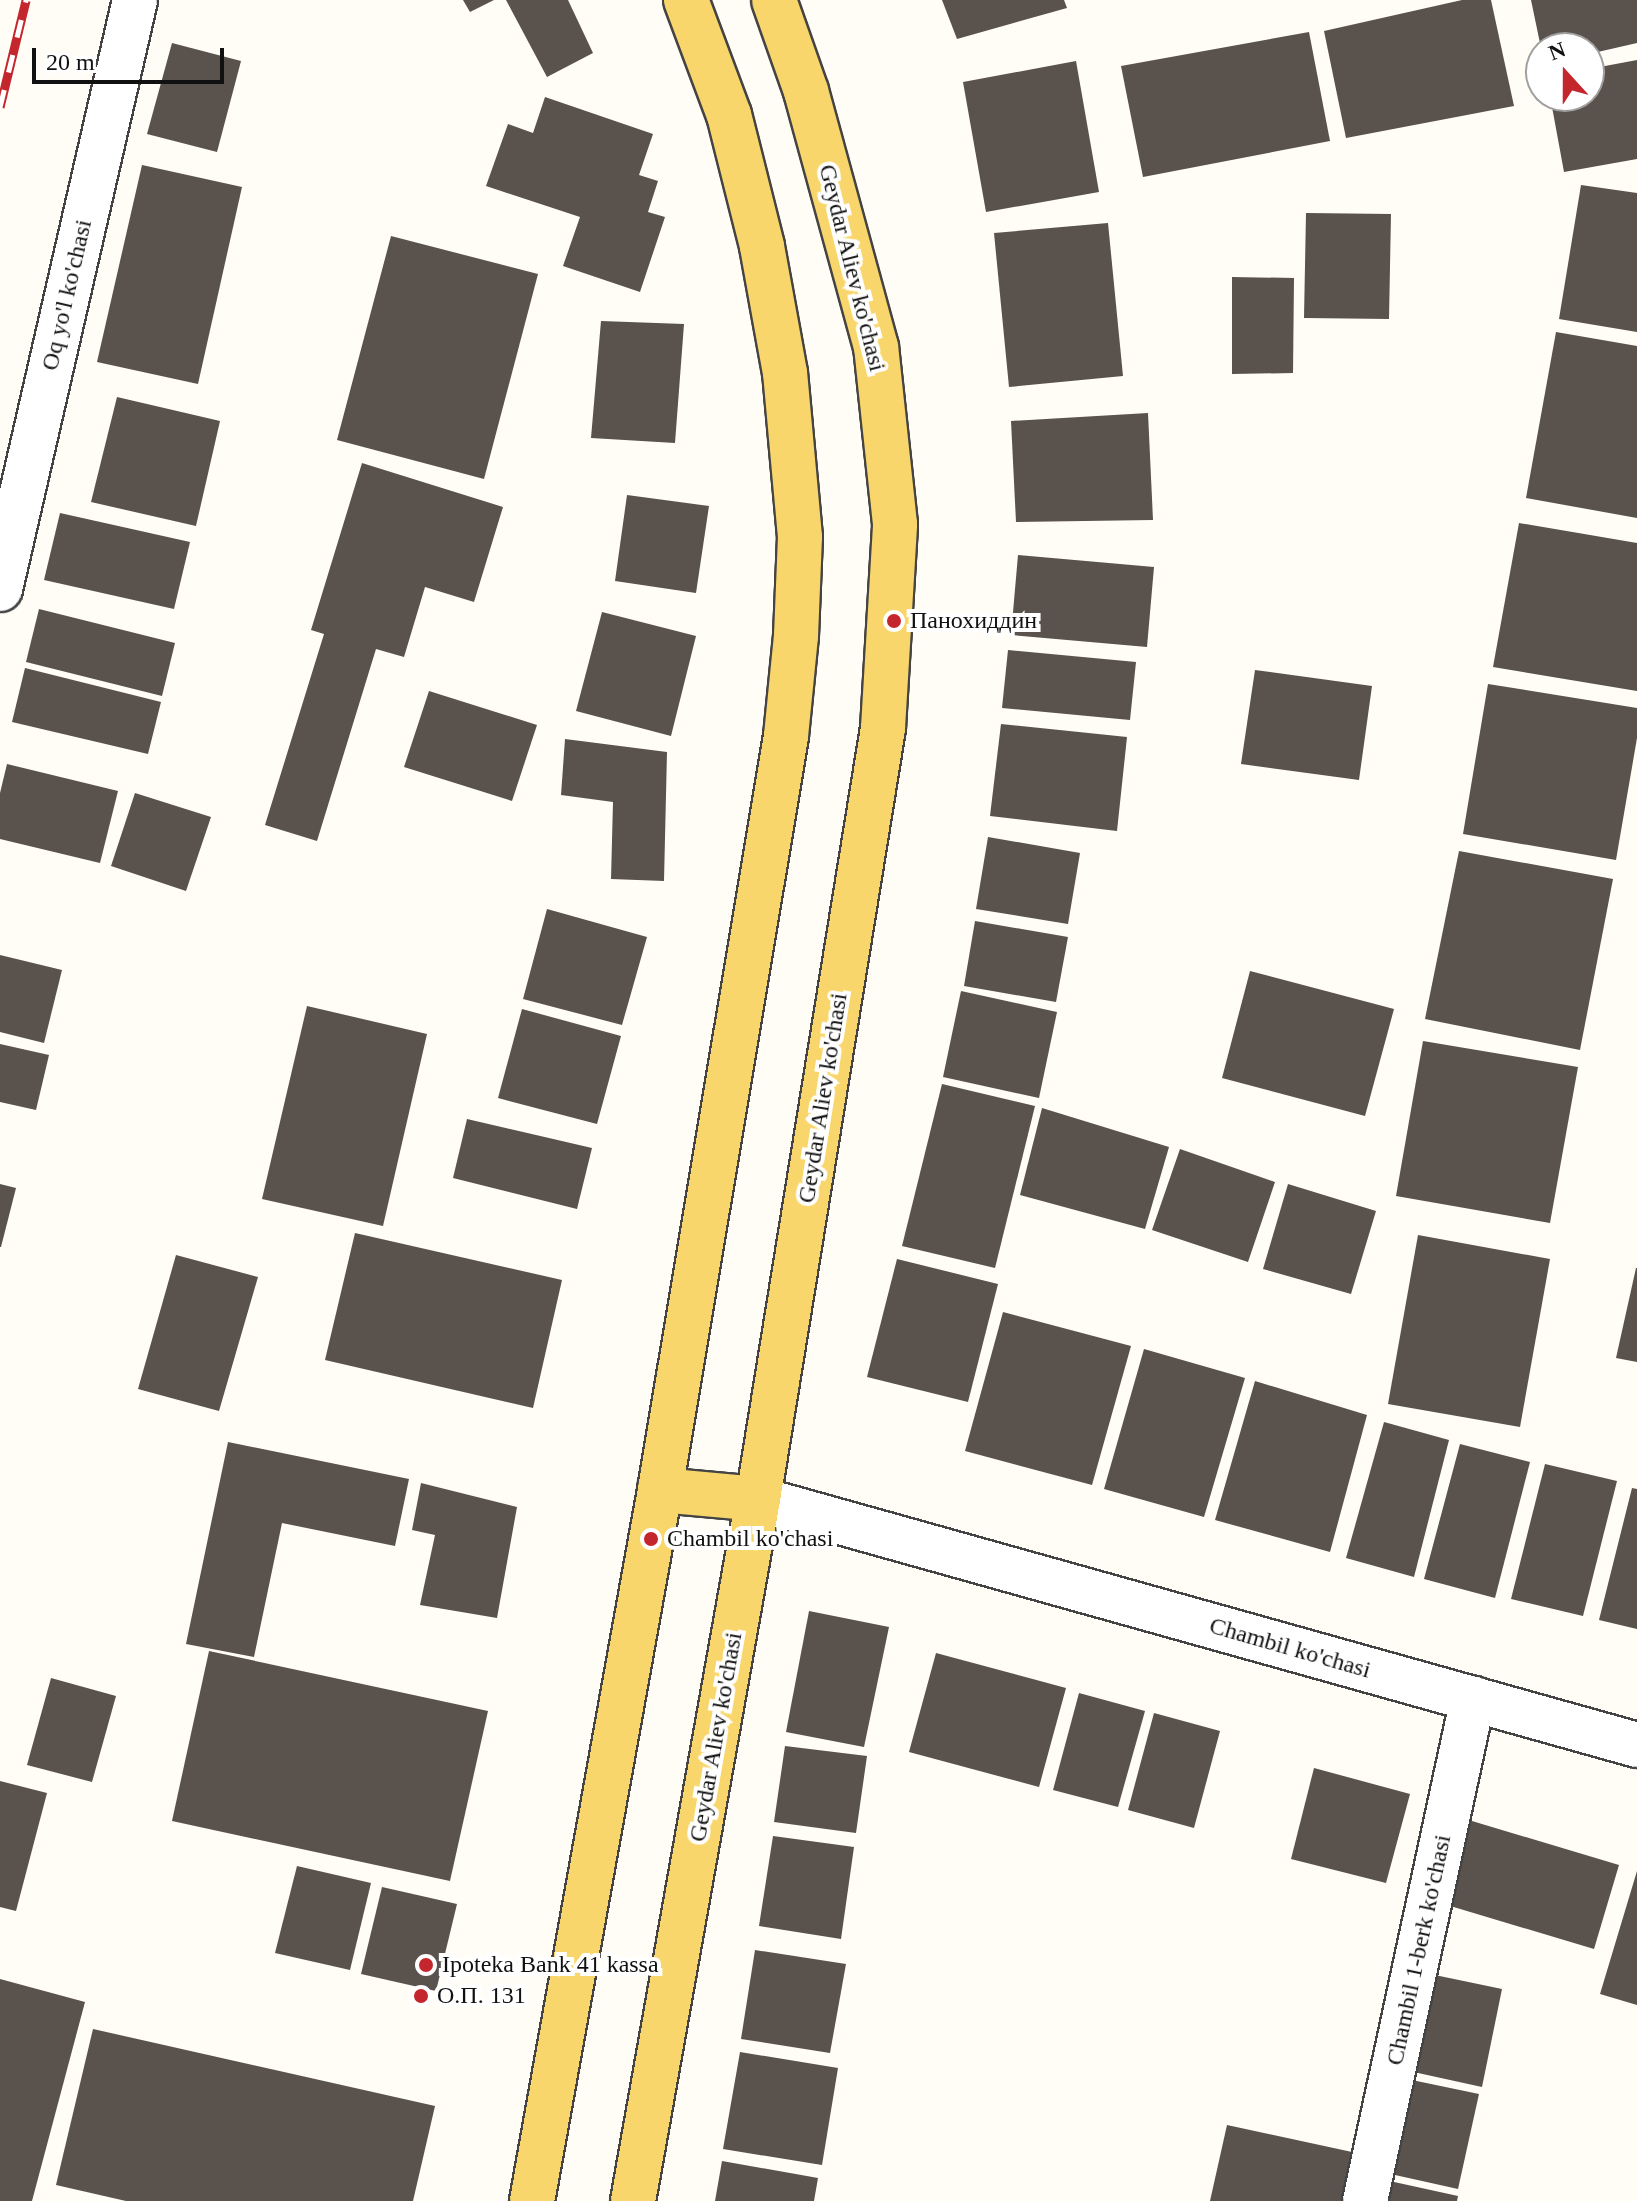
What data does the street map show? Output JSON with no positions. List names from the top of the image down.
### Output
{
  "streets": {
    "main road": ["Geydar Aliev ko'chasi"],
    "street": ["Oq yo'l ko'chasi", "Chambil ko'chasi", "Chambil 1-berk ko'chasi"]
  },
  "crossings": [
    ["Geydar Aliev ko'chasi", "Chambil ko'chasi"],
    ["Chambil ko'chasi", "Chambil 1-berk ko'chasi"]
  ],
  "places": [
    "Панохиддин",
    "Chambil ko'chasi",
    "Ipoteka Bank 41 kassa",
    "О.П. 131"
  ],
  "scale_bar": "20 m",
  "north": "top"
}
